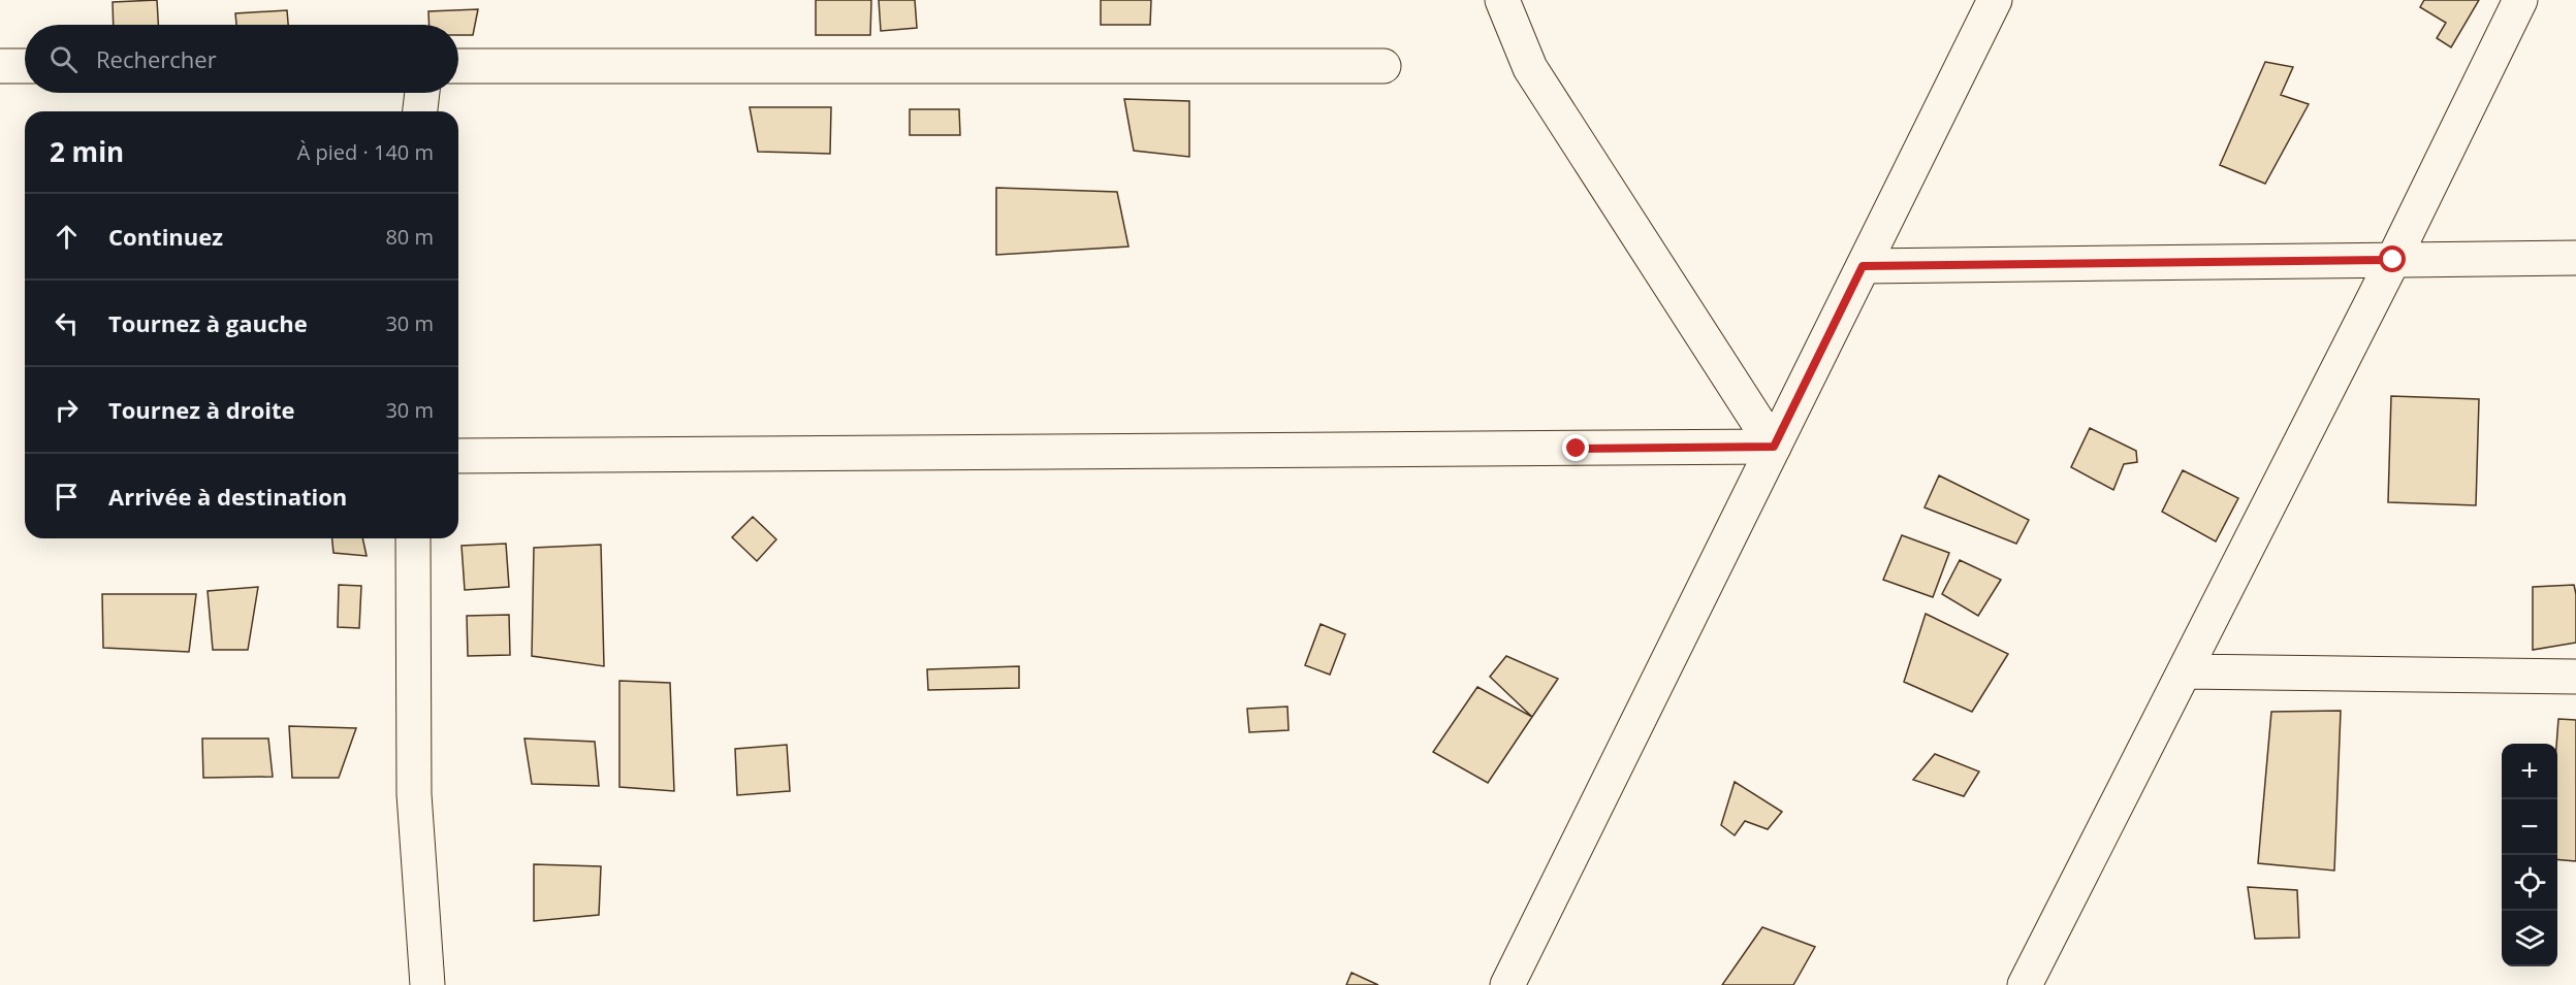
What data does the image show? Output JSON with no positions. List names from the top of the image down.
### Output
{
  "page": {
    "search": "Rechercher",
    "heading": ["2 min", "À pied · 140 m"],
    "list": [
      ["Continuez", "80 m"],
      ["Tournez à gauche", "30 m"],
      ["Tournez à droite", "30 m"],
      "Arrivée à destination"
    ],
    "map_buttons": ["+", "−"]
  }
}
